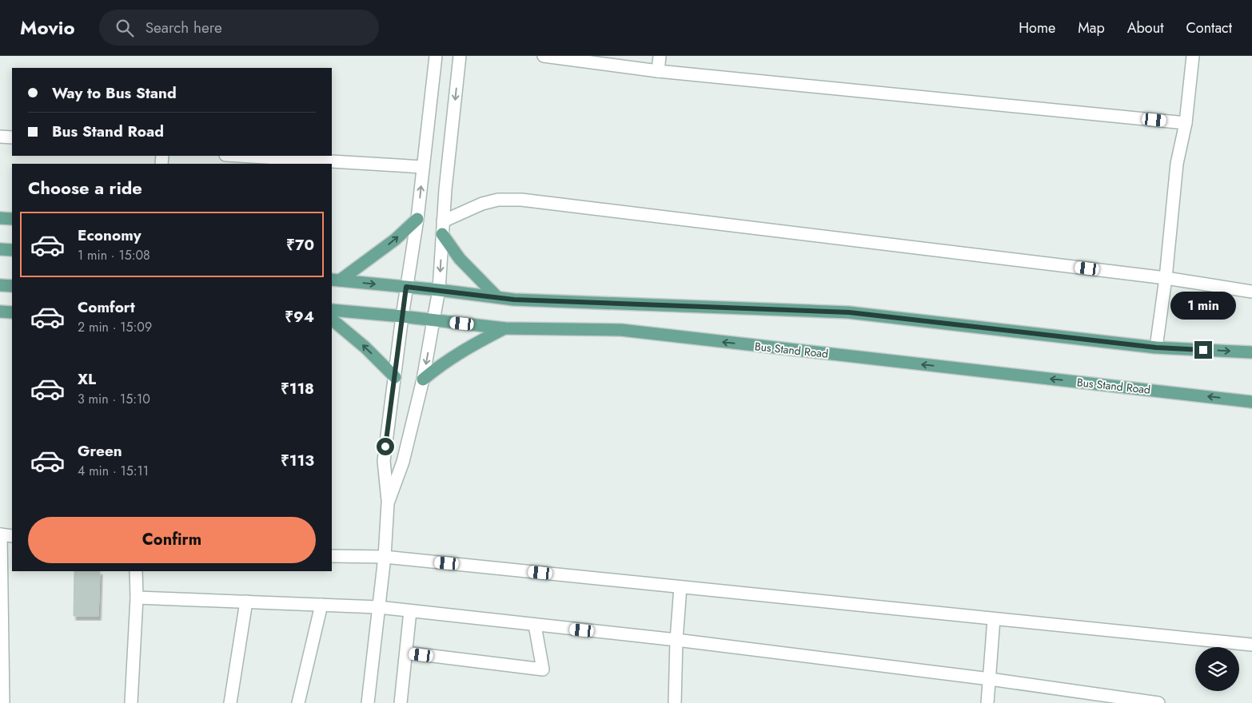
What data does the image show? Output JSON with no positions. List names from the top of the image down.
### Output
{
  "streets": {
    "main road": ["Bus Stand Road"]
  },
  "page": {
    "header": "Movio",
    "search": "Search here",
    "nav": [
      "Home",
      "Map",
      "About",
      "Contact"
    ],
    "banner": ["Way to Bus Stand", "Bus Stand Road"],
    "heading": "Choose a ride",
    "list": [
      {
        "name": "Economy",
        "note": "1 min · 15:08",
        "value": "₹70"
      },
      {
        "name": "Comfort",
        "note": "2 min · 15:09",
        "value": "₹94"
      },
      {
        "name": "XL",
        "note": "3 min · 15:10",
        "value": "₹118"
      },
      {
        "name": "Green",
        "note": "4 min · 15:11",
        "value": "₹113"
      }
    ],
    "bubble": "1 min",
    "buttons": "Confirm"
  }
}
